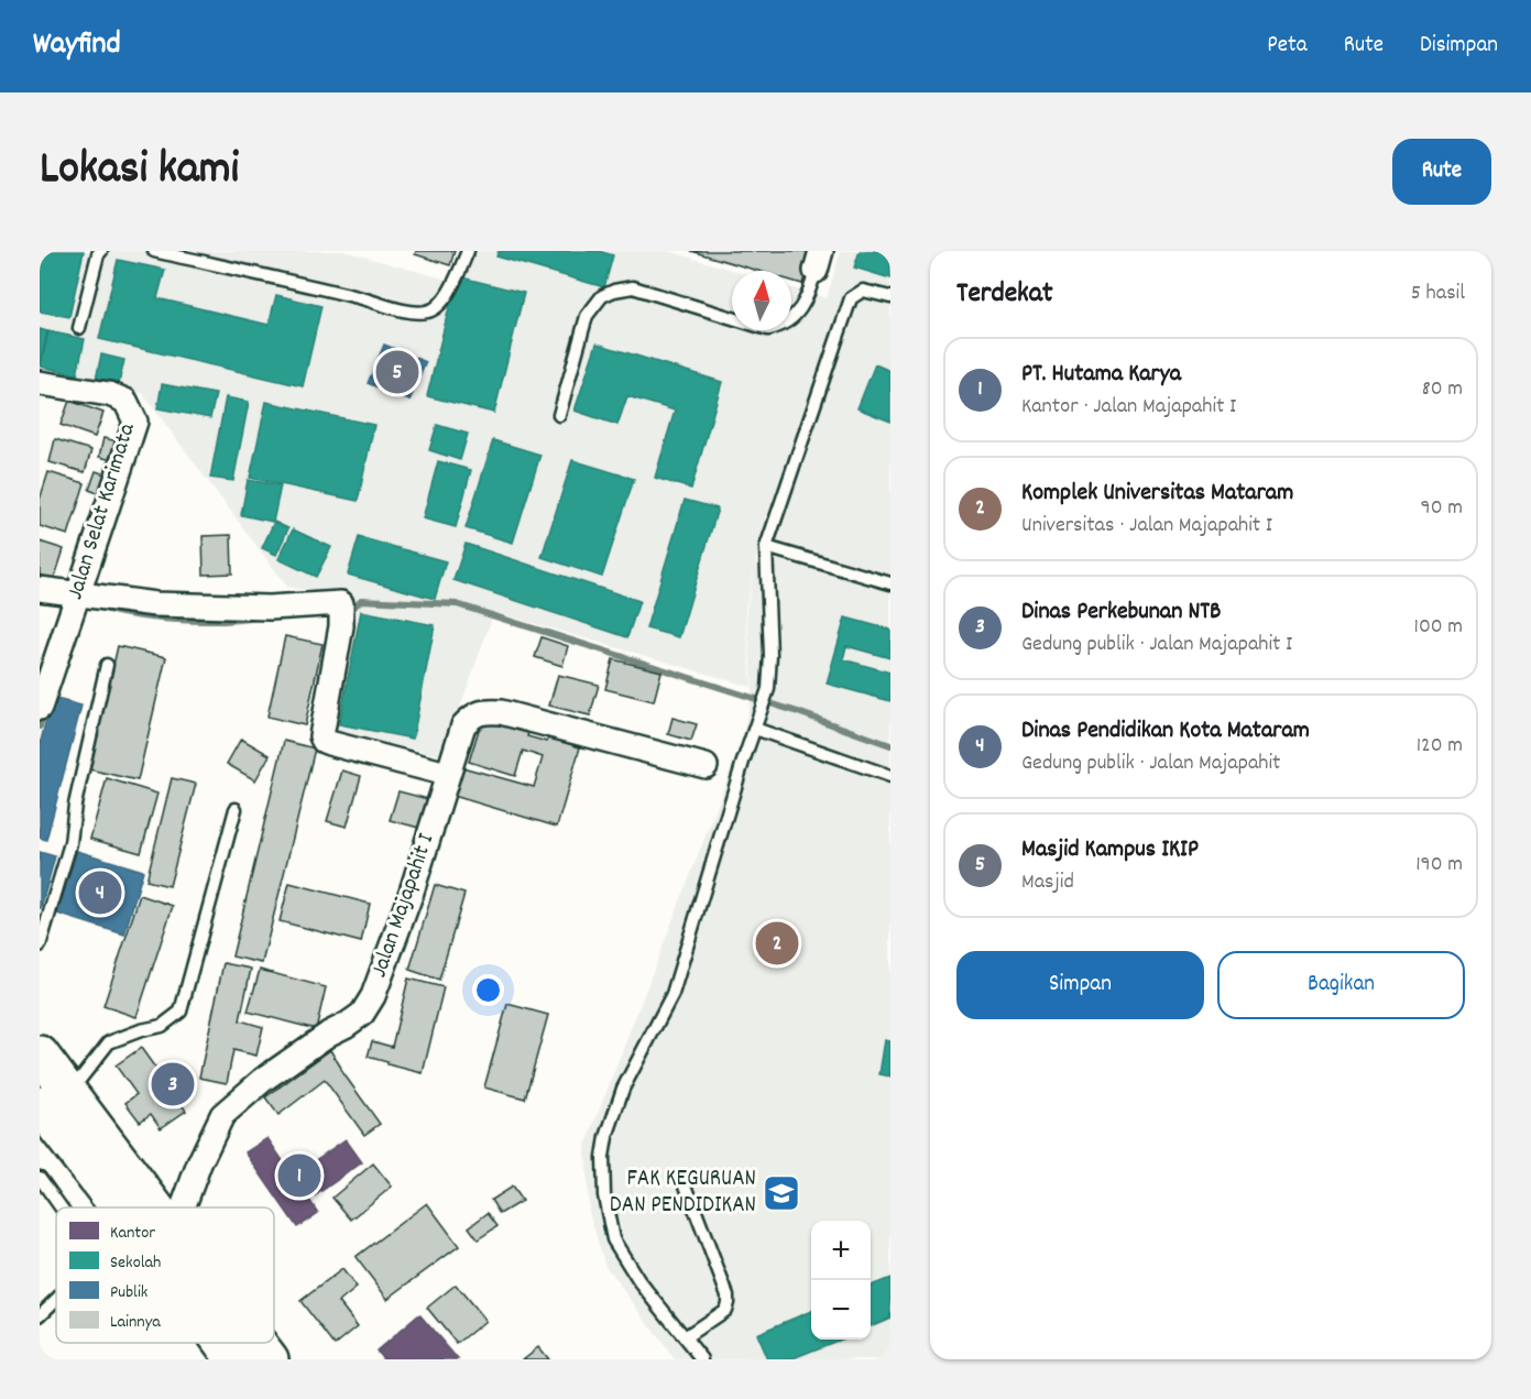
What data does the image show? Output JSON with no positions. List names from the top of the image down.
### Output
{
  "streets": {
    "street": ["Jalan Selat Karimata", "Jalan Majapahit I"]
  },
  "places": {
    "school or university": ["FAK KEGURUAN DAN PENDIDIKAN"]
  },
  "legend": [
    "Kantor",
    "Sekolah",
    "Publik",
    "Lainnya"
  ],
  "north": "top",
  "page": {
    "header": "Wayfind",
    "nav": ["Peta", "Rute", "Disimpan"],
    "title": "Lokasi kami",
    "buttons": [
      "Rute",
      ["Simpan", "Bagikan"]
    ],
    "heading": ["Terdekat", "5 hasil"],
    "list": [
      {
        "mark": "1",
        "name": "PT. Hutama Karya",
        "note": "Kantor · Jalan Majapahit I",
        "value": "80 m"
      },
      {
        "mark": "2",
        "name": "Komplek Universitas Mataram",
        "note": "Universitas · Jalan Majapahit I",
        "value": "90 m"
      },
      {
        "mark": "3",
        "name": "Dinas Perkebunan NTB",
        "note": "Gedung publik · Jalan Majapahit I",
        "value": "100 m"
      },
      {
        "mark": "4",
        "name": "Dinas Pendidikan Kota Mataram",
        "note": "Gedung publik · Jalan Majapahit",
        "value": "120 m"
      },
      {
        "mark": "5",
        "name": "Masjid Kampus IKIP",
        "note": "Masjid",
        "value": "190 m"
      }
    ],
    "pins": [
      "5",
      "4",
      "2",
      "3",
      "1"
    ],
    "map_buttons": ["+", "−"]
  }
}
